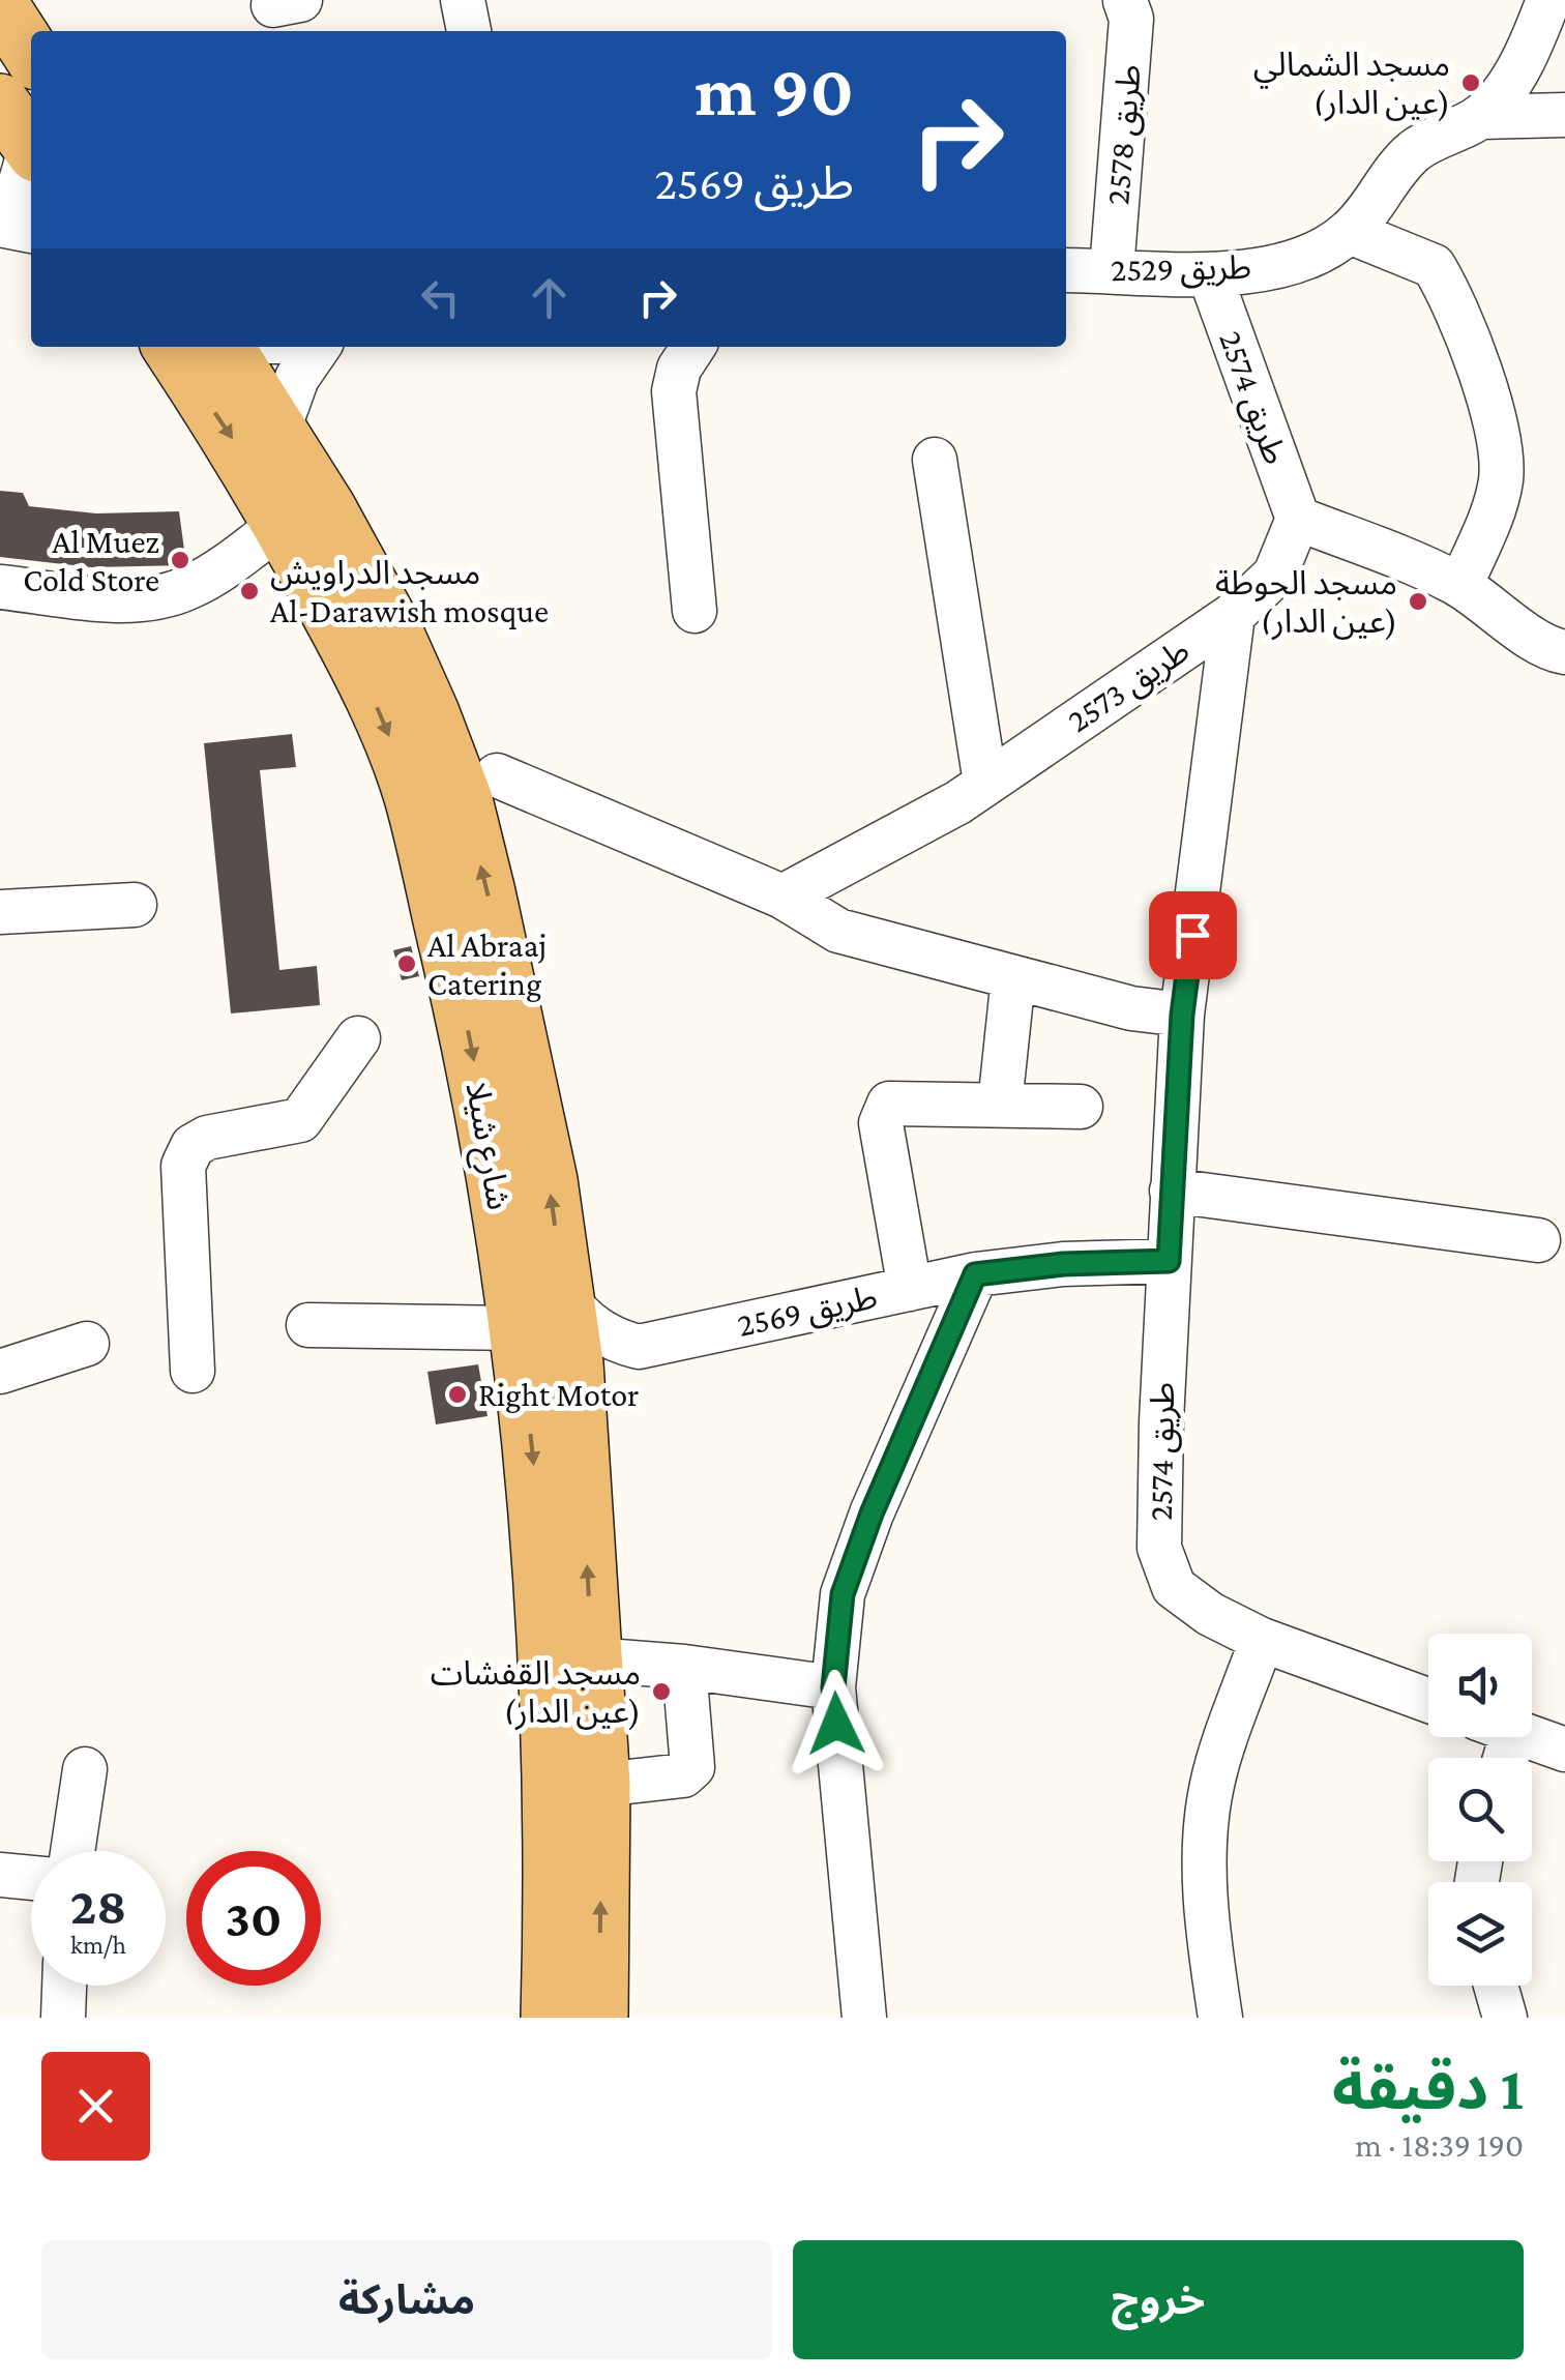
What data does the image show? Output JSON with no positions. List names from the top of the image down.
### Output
{
  "streets": {
    "main road": ["شارع شيلا"],
    "street": [
      "طريق 2578",
      "طريق 2529",
      "طريق 2574",
      "طريق 2573",
      "طريق 2569"
    ]
  },
  "crossings": [
    ["طريق 2578", "طريق 2529"],
    ["طريق 2529", "طريق 2574"],
    ["طريق 2574", "طريق 2573"],
    ["طريق 2574", "طريق 2569"]
  ],
  "places": [
    "مسجد الشمالي (عين الدار)",
    "Al Muez Cold Store",
    "مسجد الدراويش Al-Darawish mosque",
    "مسجد الحوطة (عين الدار)",
    "Al Abraaj Catering",
    "Right Motor",
    "مسجد القفشات (عين الدار)"
  ],
  "page": {
    "turn": ["90 m", "طريق 2569"],
    "speed": "28 km/h",
    "limit": "30",
    "heading": ["1 دقيقة", "190 m · 18:39"],
    "buttons": ["خروج", "مشاركة"]
  }
}
